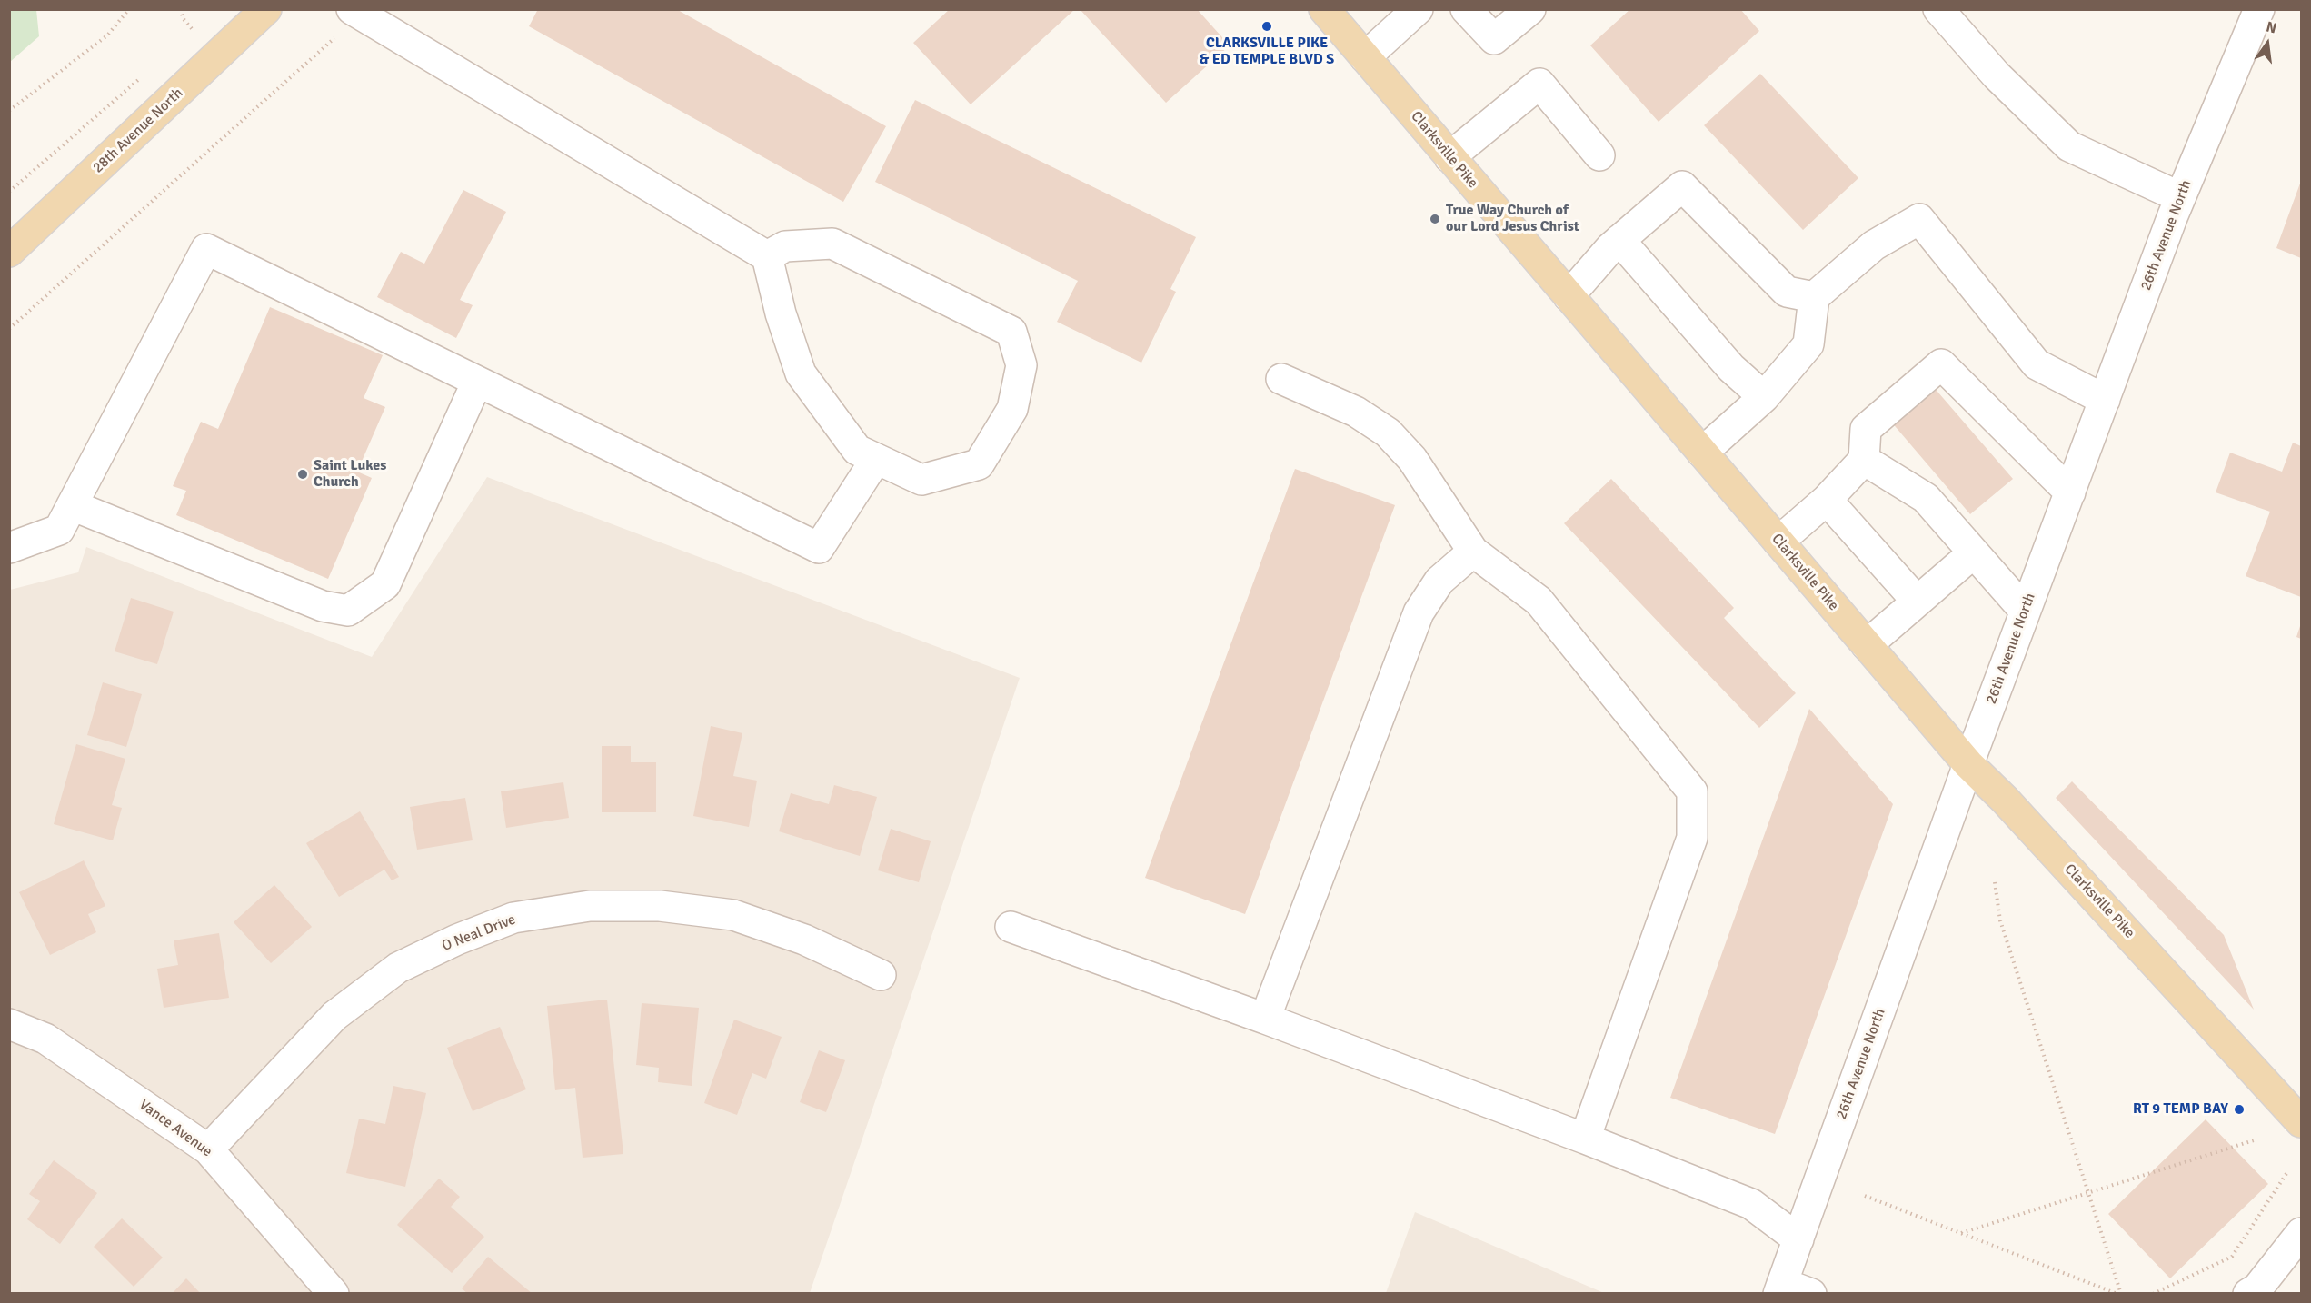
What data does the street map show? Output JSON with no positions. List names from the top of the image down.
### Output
{
  "streets": {
    "main road": ["28th Avenue North", "Clarksville Pike"],
    "street": ["26th Avenue North", "O Neal Drive", "Vance Avenue"]
  },
  "crossings": [
    ["Clarksville Pike", "26th Avenue North"],
    ["O Neal Drive", "Vance Avenue"]
  ],
  "places": [
    "CLARKSVILLE PIKE & ED TEMPLE BLVD S",
    "True Way Church of our Lord Jesus Christ",
    "Saint Lukes Church",
    "RT 9 TEMP BAY"
  ],
  "north": "top"
}
